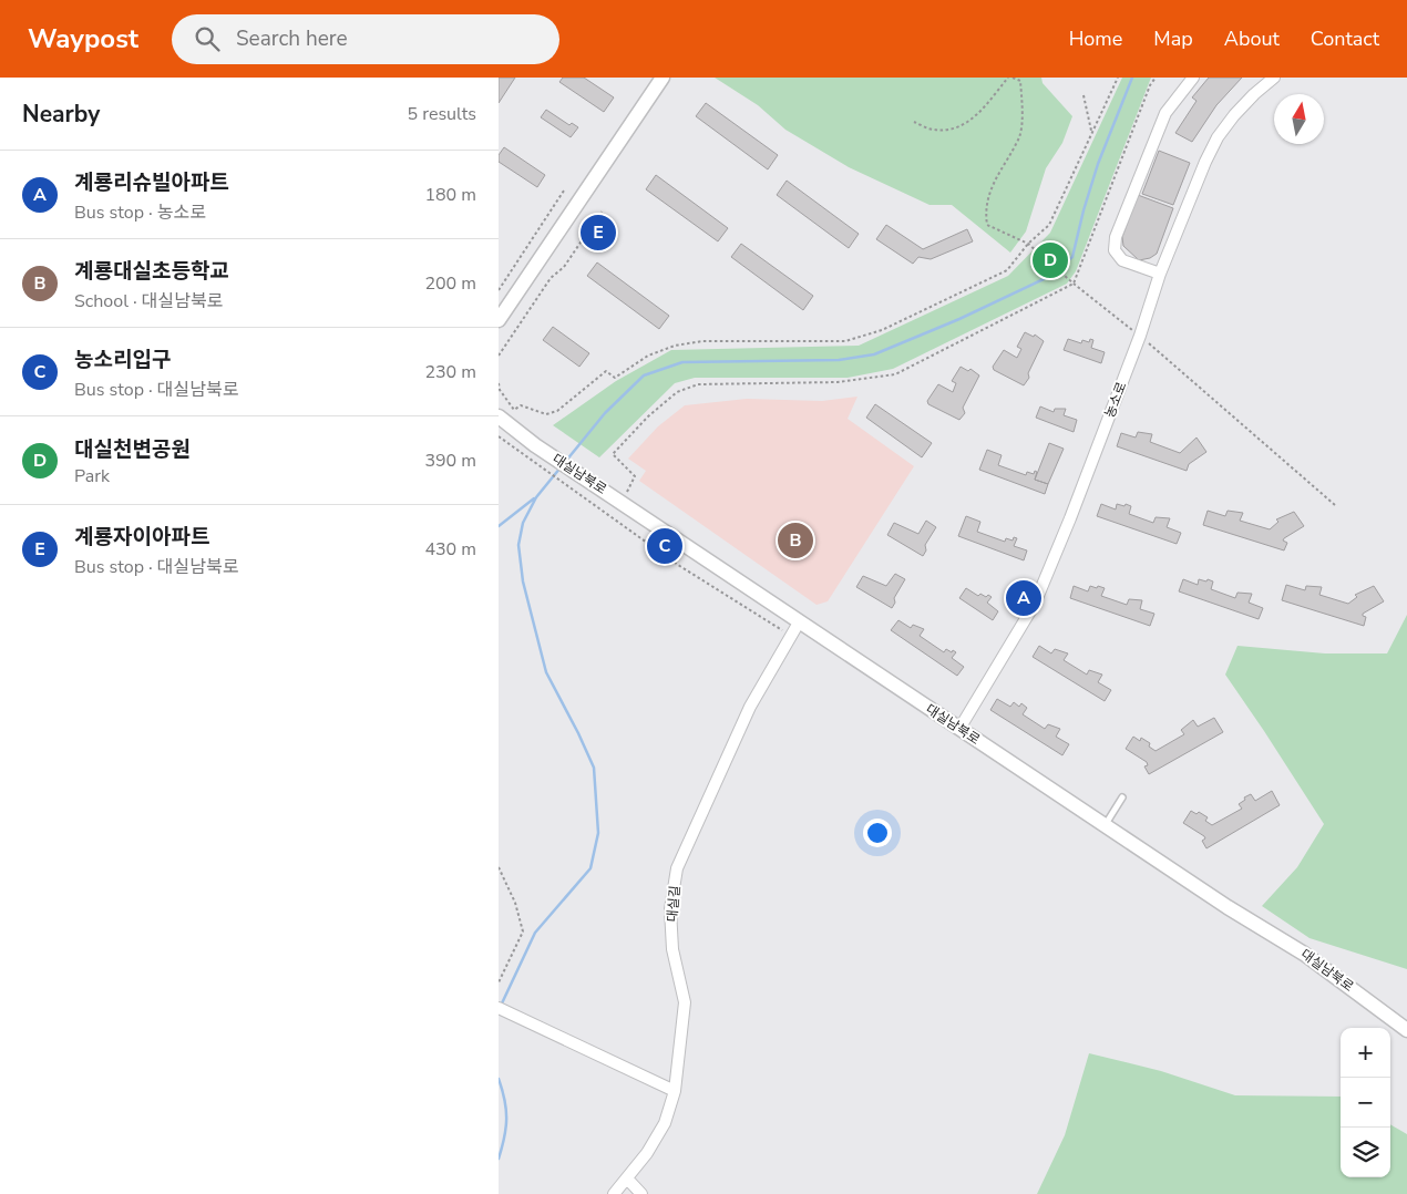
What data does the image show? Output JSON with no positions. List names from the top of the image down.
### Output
{
  "streets": {
    "street": ["농소로", "대실남북로", "대실길"]
  },
  "crossings": [
    ["농소로", "대실남북로"],
    ["대실남북로", "대실길"]
  ],
  "north": "top",
  "page": {
    "header": "Waypost",
    "search": "Search here",
    "nav": [
      "Home",
      "Map",
      "About",
      "Contact"
    ],
    "heading": ["Nearby", "5 results"],
    "list": [
      {
        "mark": "A",
        "name": "계룡리슈빌아파트",
        "note": "Bus stop · 농소로",
        "value": "180 m"
      },
      {
        "mark": "B",
        "name": "계룡대실초등학교",
        "note": "School · 대실남북로",
        "value": "200 m"
      },
      {
        "mark": "C",
        "name": "농소리입구",
        "note": "Bus stop · 대실남북로",
        "value": "230 m"
      },
      {
        "mark": "D",
        "name": "대실천변공원",
        "note": "Park",
        "value": "390 m"
      },
      {
        "mark": "E",
        "name": "계룡자이아파트",
        "note": "Bus stop · 대실남북로",
        "value": "430 m"
      }
    ],
    "pins": [
      "E",
      "D",
      "B",
      "C",
      "A"
    ],
    "map_buttons": ["+", "−"]
  }
}
